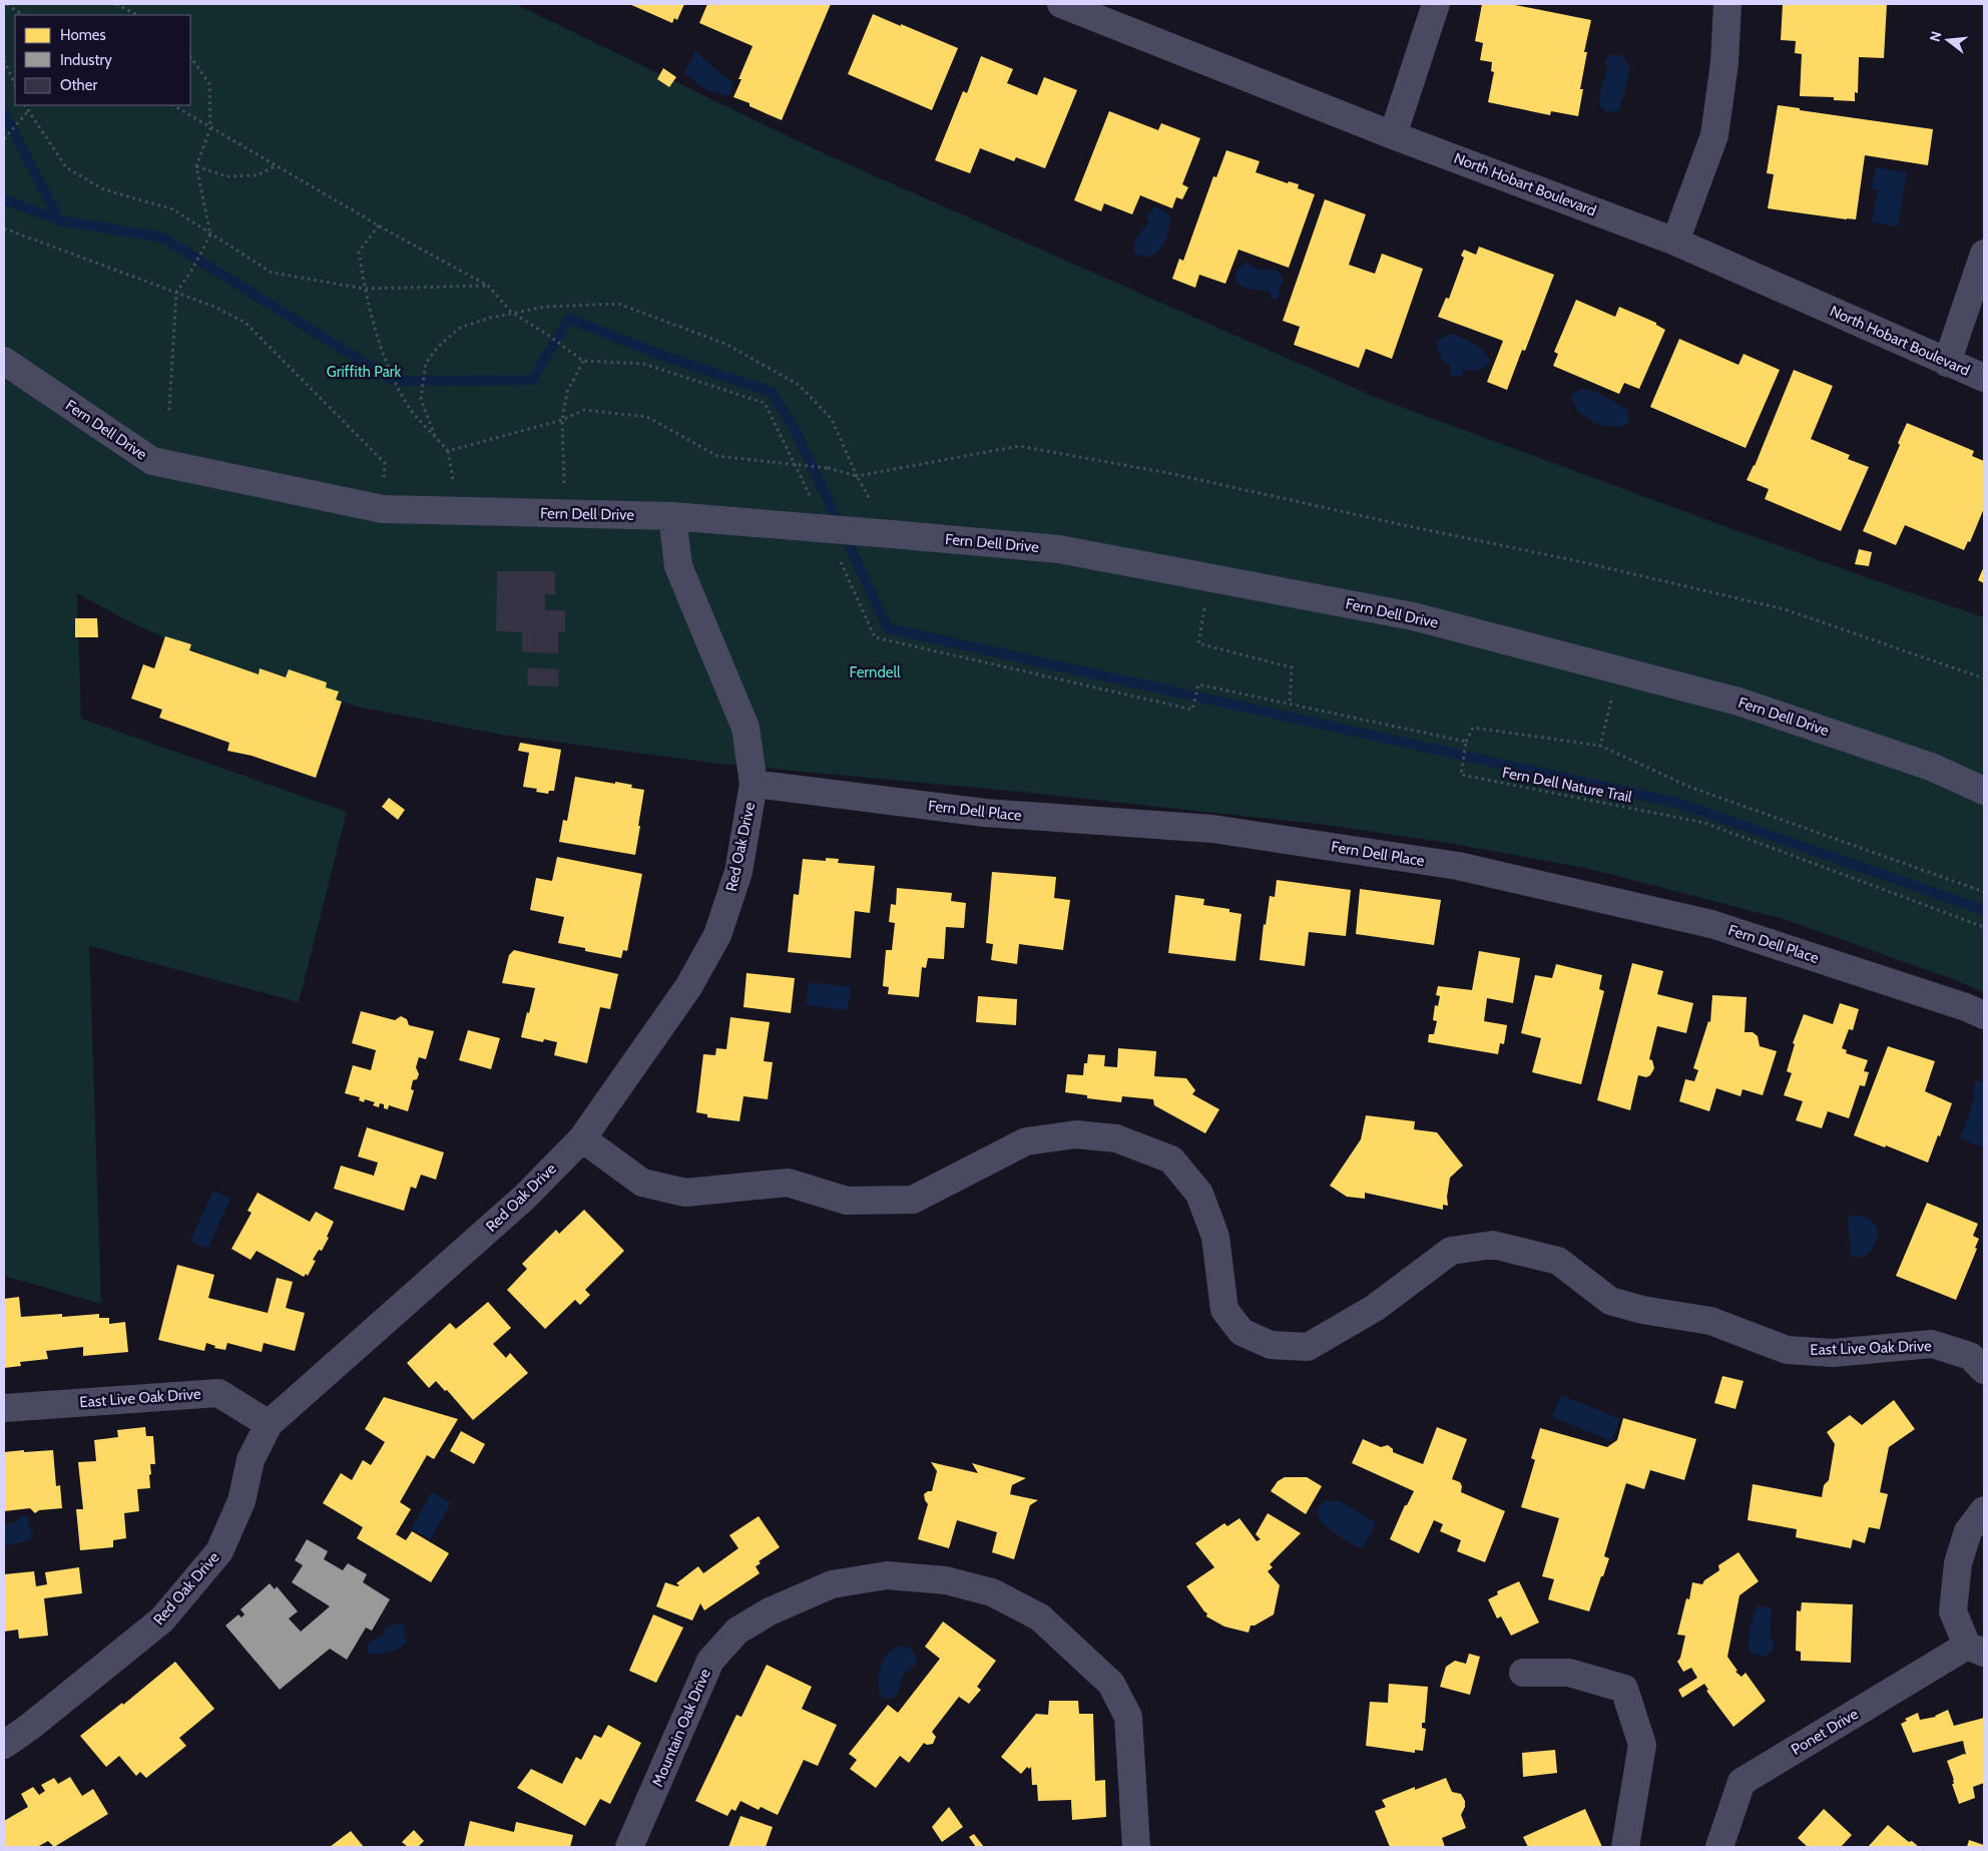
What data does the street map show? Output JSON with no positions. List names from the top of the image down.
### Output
{
  "streets": {
    "street": [
      "North Hobart Boulevard",
      "Fern Dell Drive",
      "Fern Dell Place",
      "Red Oak Drive",
      "East Live Oak Drive",
      "Mountain Oak Drive",
      "Ponet Drive"
    ],
    "path": ["Fern Dell Nature Trail"]
  },
  "crossings": [
    ["Fern Dell Drive", "Red Oak Drive"],
    ["Fern Dell Place", "Red Oak Drive"],
    ["Red Oak Drive", "East Live Oak Drive"]
  ],
  "parks": ["Griffith Park", "Ferndell"],
  "legend": ["Homes", "Industry", "Other"],
  "north": "left"
}
